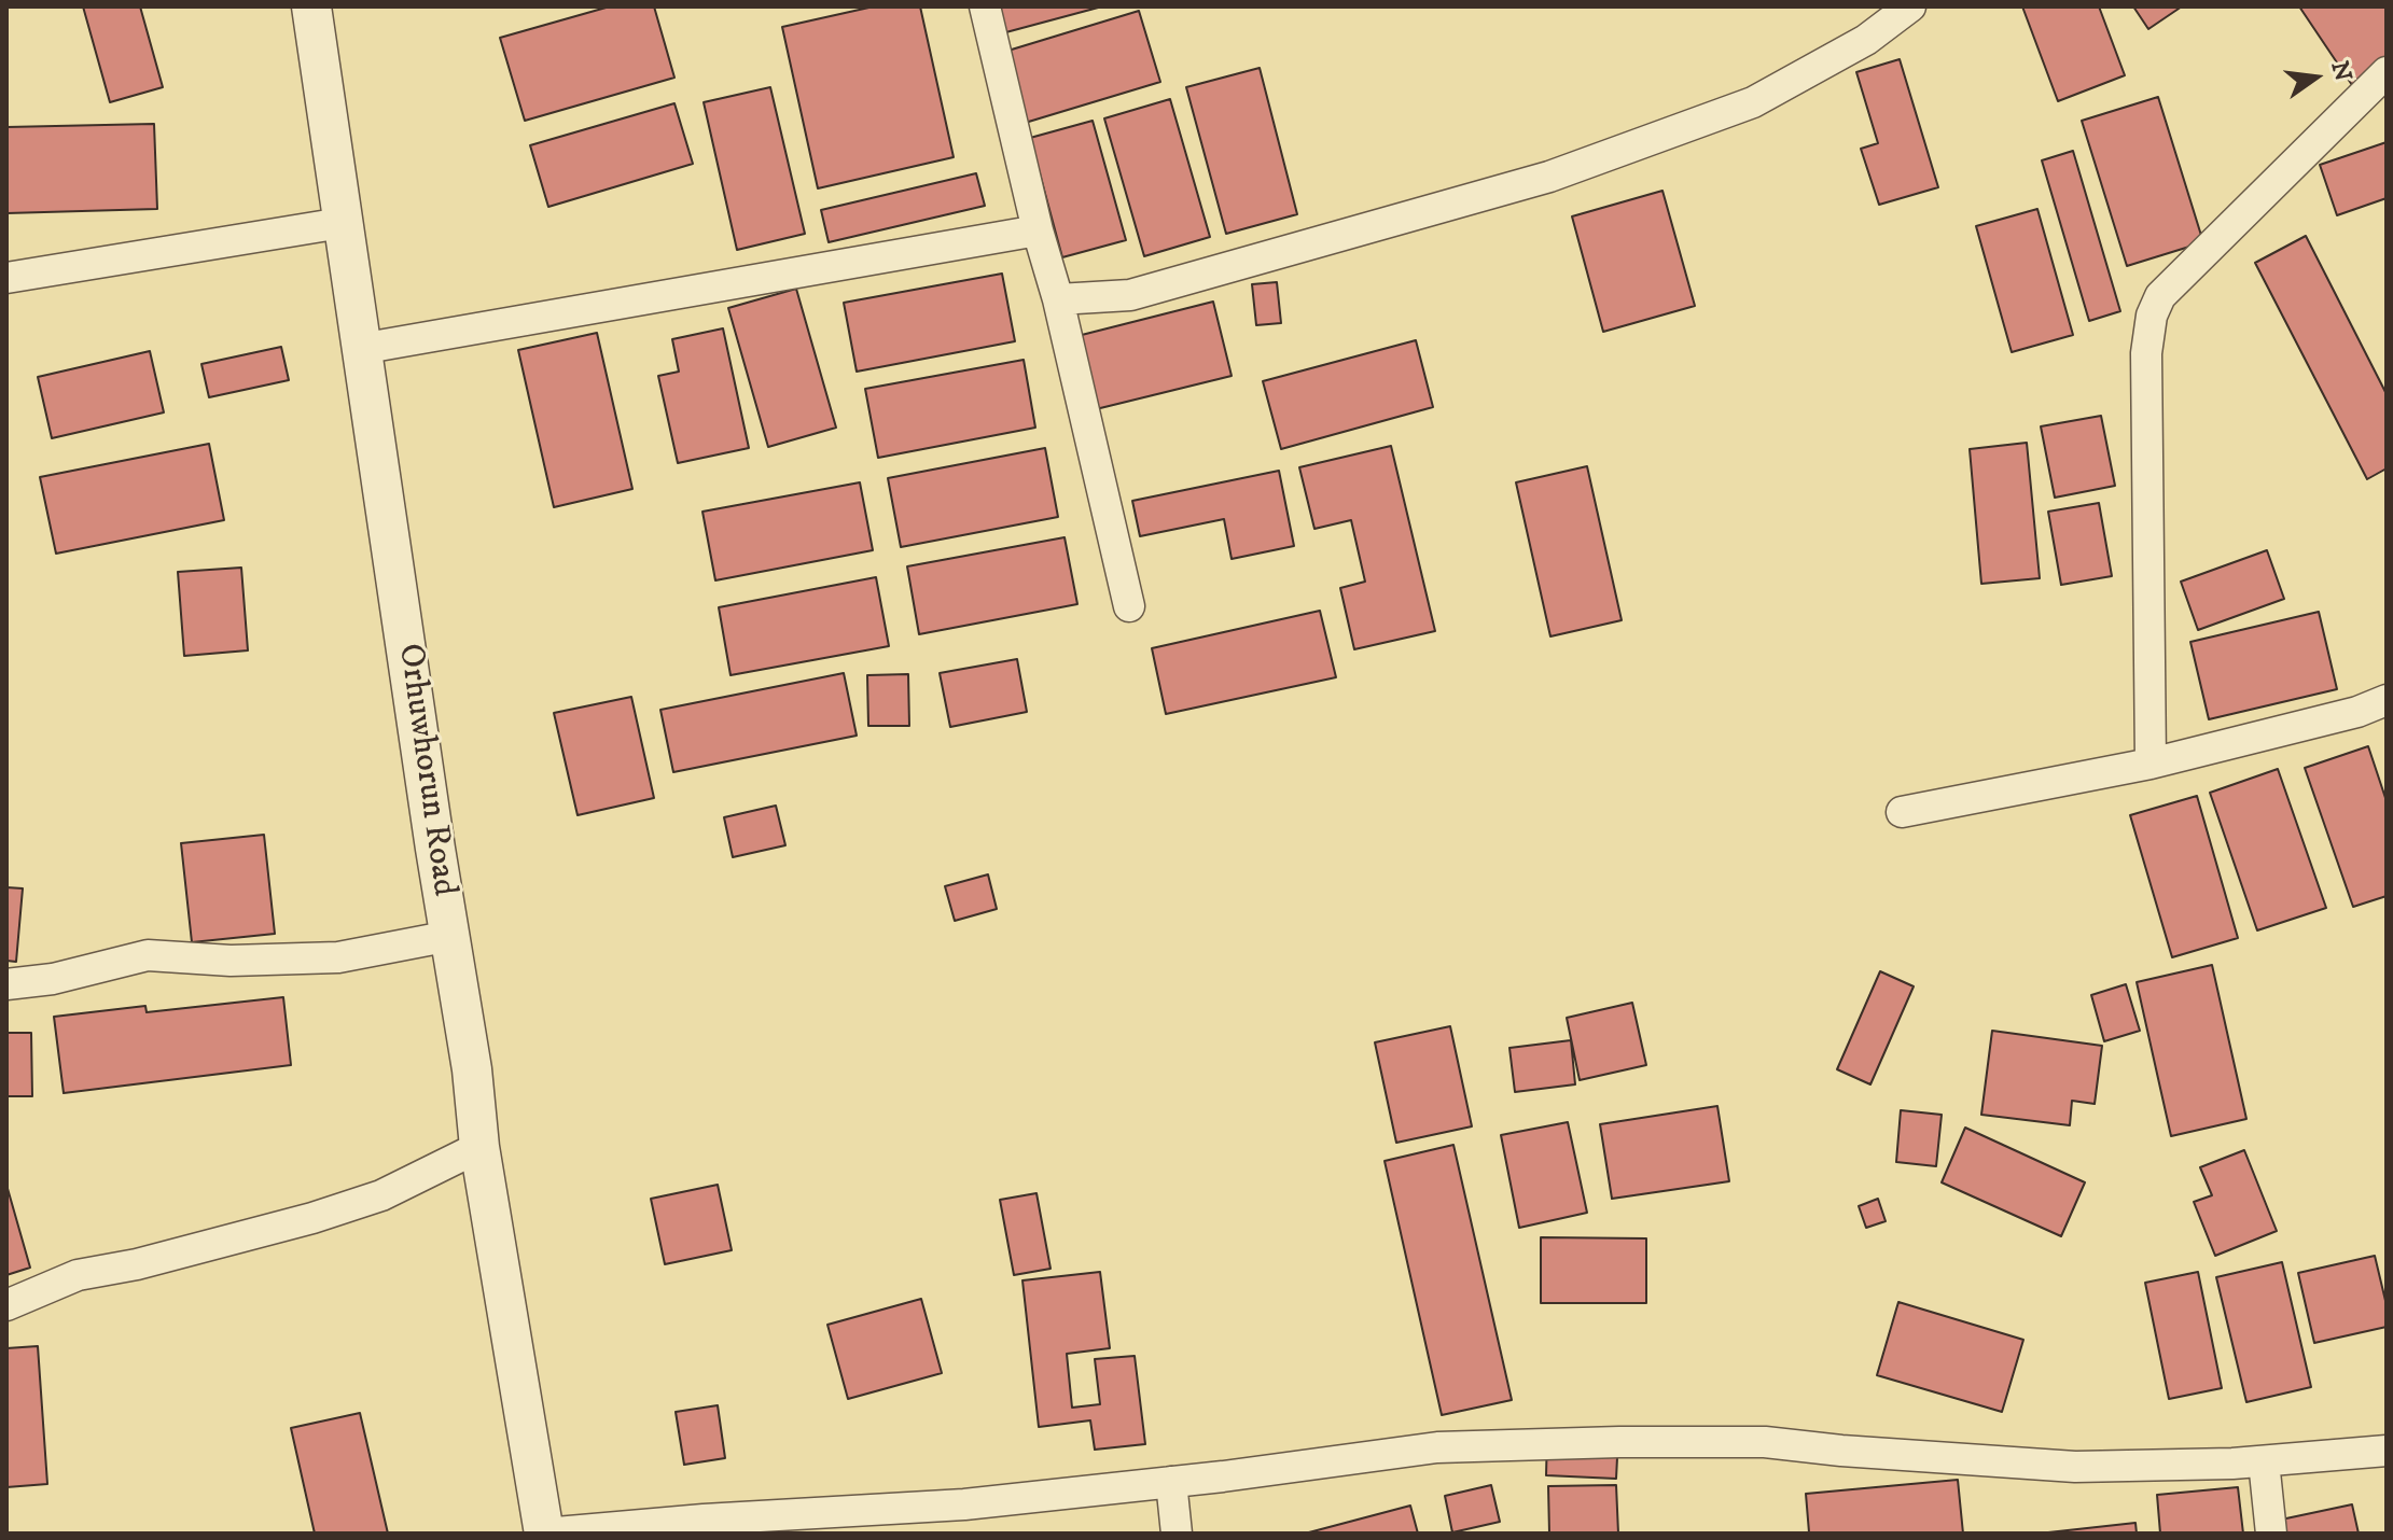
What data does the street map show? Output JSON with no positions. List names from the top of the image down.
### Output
{
  "streets": {
    "street": ["Orhuwhorun Road"]
  },
  "north": "right"
}
